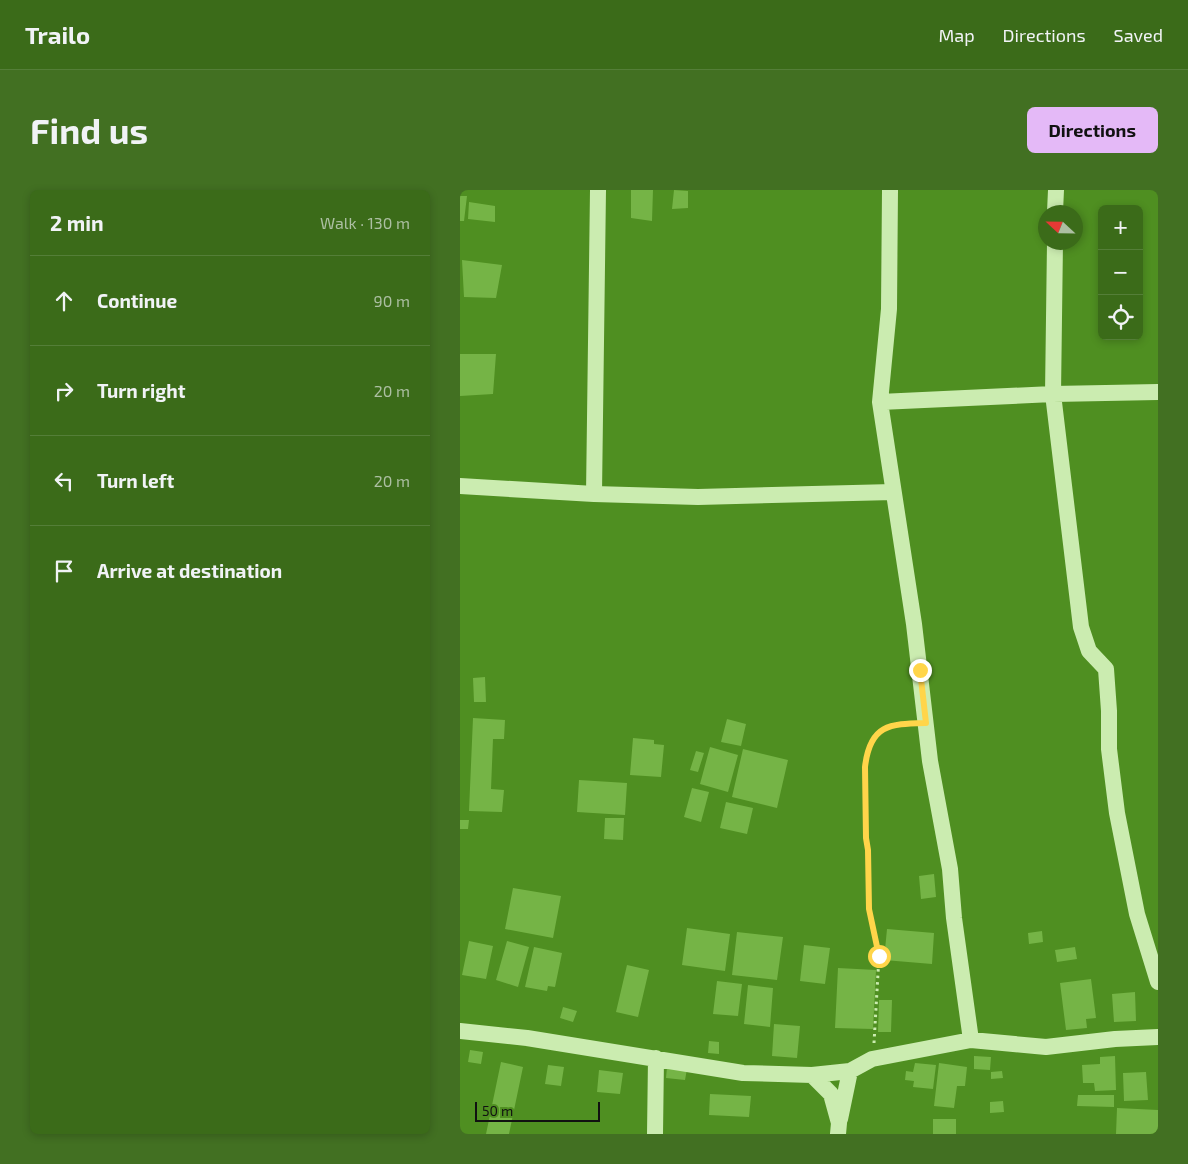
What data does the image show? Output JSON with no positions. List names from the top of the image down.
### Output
{
  "scale_bar": "50 m",
  "north": "left",
  "page": {
    "header": "Trailo",
    "nav": ["Map", "Directions", "Saved"],
    "buttons": "Directions",
    "title": "Find us",
    "heading": ["2 min", "Walk · 130 m"],
    "map_buttons": ["+", "−"],
    "list": [
      ["Continue", "90 m"],
      ["Turn right", "20 m"],
      ["Turn left", "20 m"],
      "Arrive at destination"
    ],
    "scale": "50 m"
  }
}
